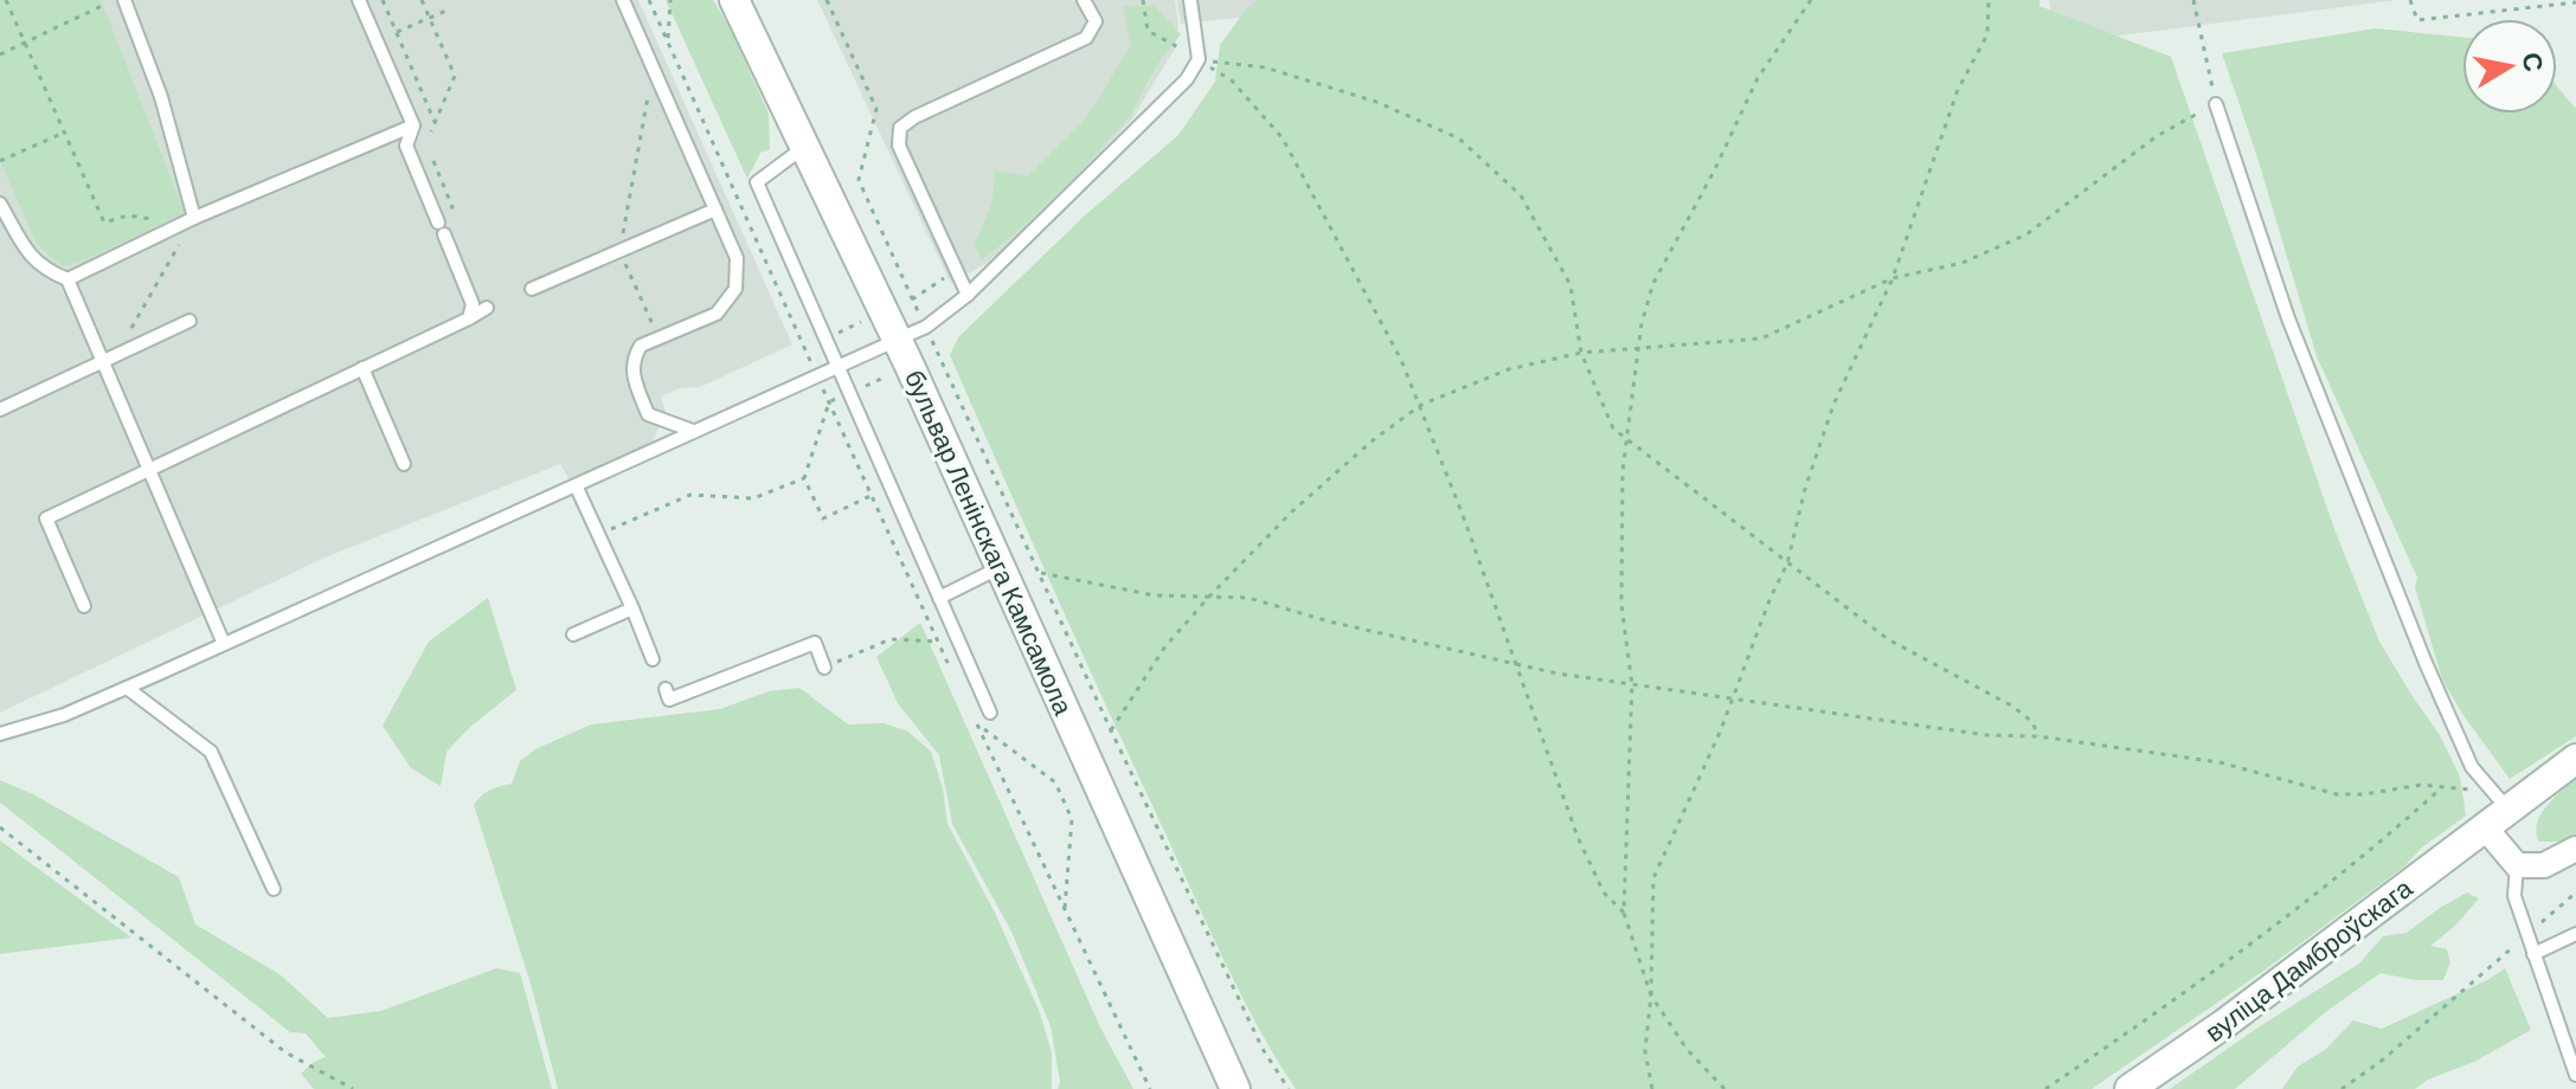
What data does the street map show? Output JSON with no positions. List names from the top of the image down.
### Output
{
  "streets": {
    "street": ["бульвар Ленінскага Камсамола", "вуліца Дамброўскага"]
  },
  "north": "right"
}
